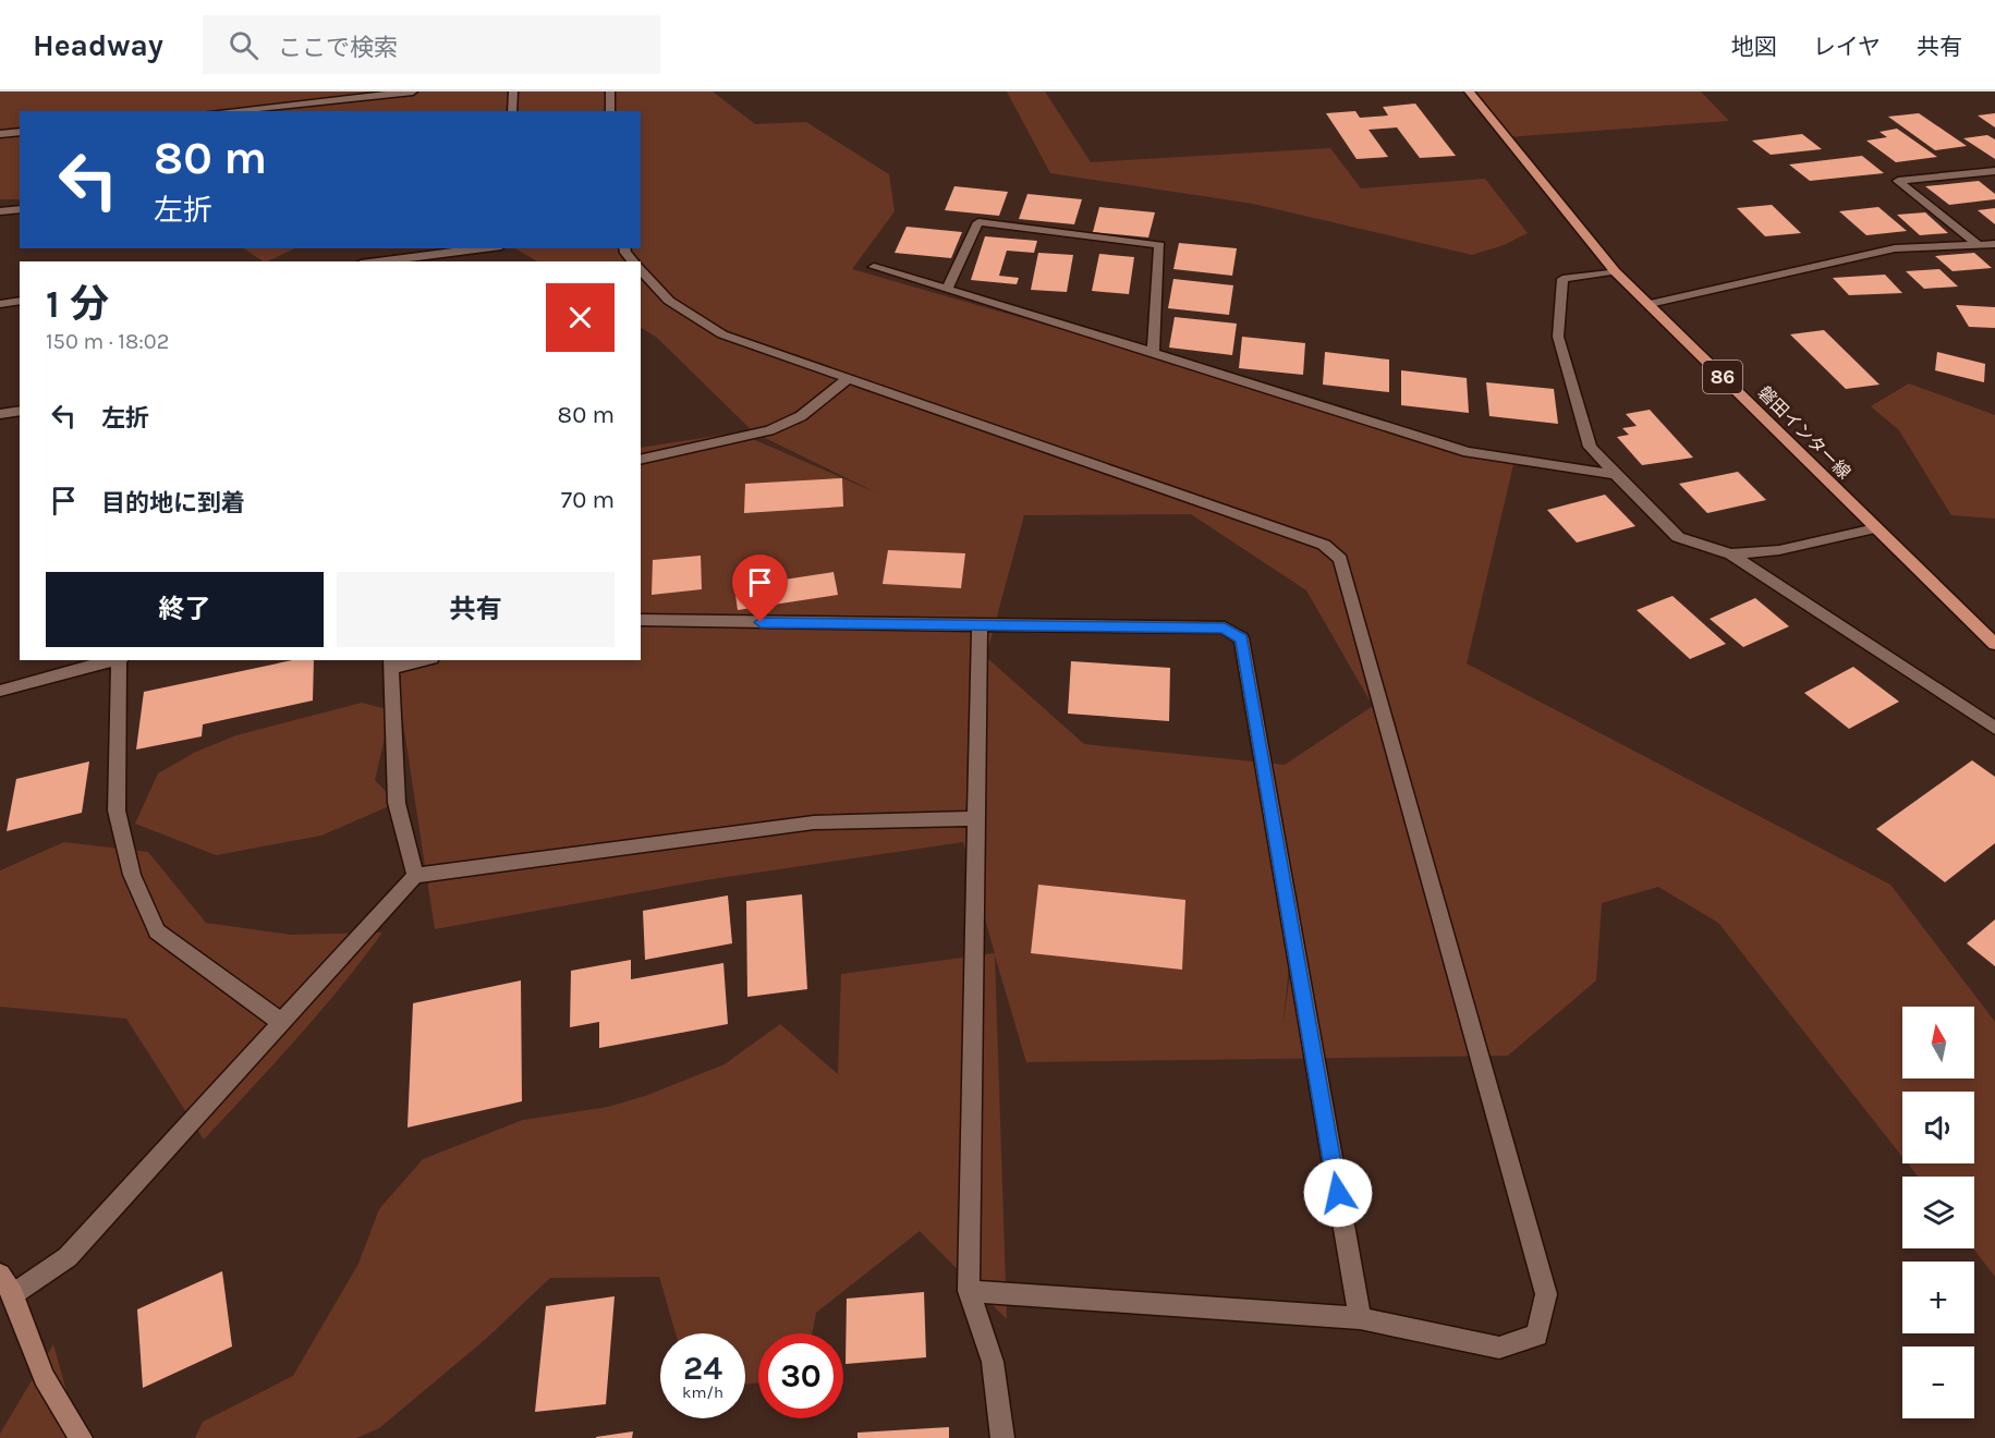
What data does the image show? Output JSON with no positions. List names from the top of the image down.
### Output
{
  "streets": {
    "main road": ["86", "磐田インター線"]
  },
  "north": "top",
  "page": {
    "header": "Headway",
    "search": "ここで検索",
    "nav": ["地図", "レイヤ", "共有"],
    "turn": ["80 m", "左折"],
    "heading": ["1 分", "150 m · 18:02"],
    "list": [
      {
        "name": "左折",
        "value": "80 m"
      },
      {
        "name": "目的地に到着",
        "value": "70 m"
      }
    ],
    "buttons": ["終了", "共有"],
    "map_buttons": ["+", "−"],
    "speed": "24 km/h",
    "limit": "30"
  }
}
